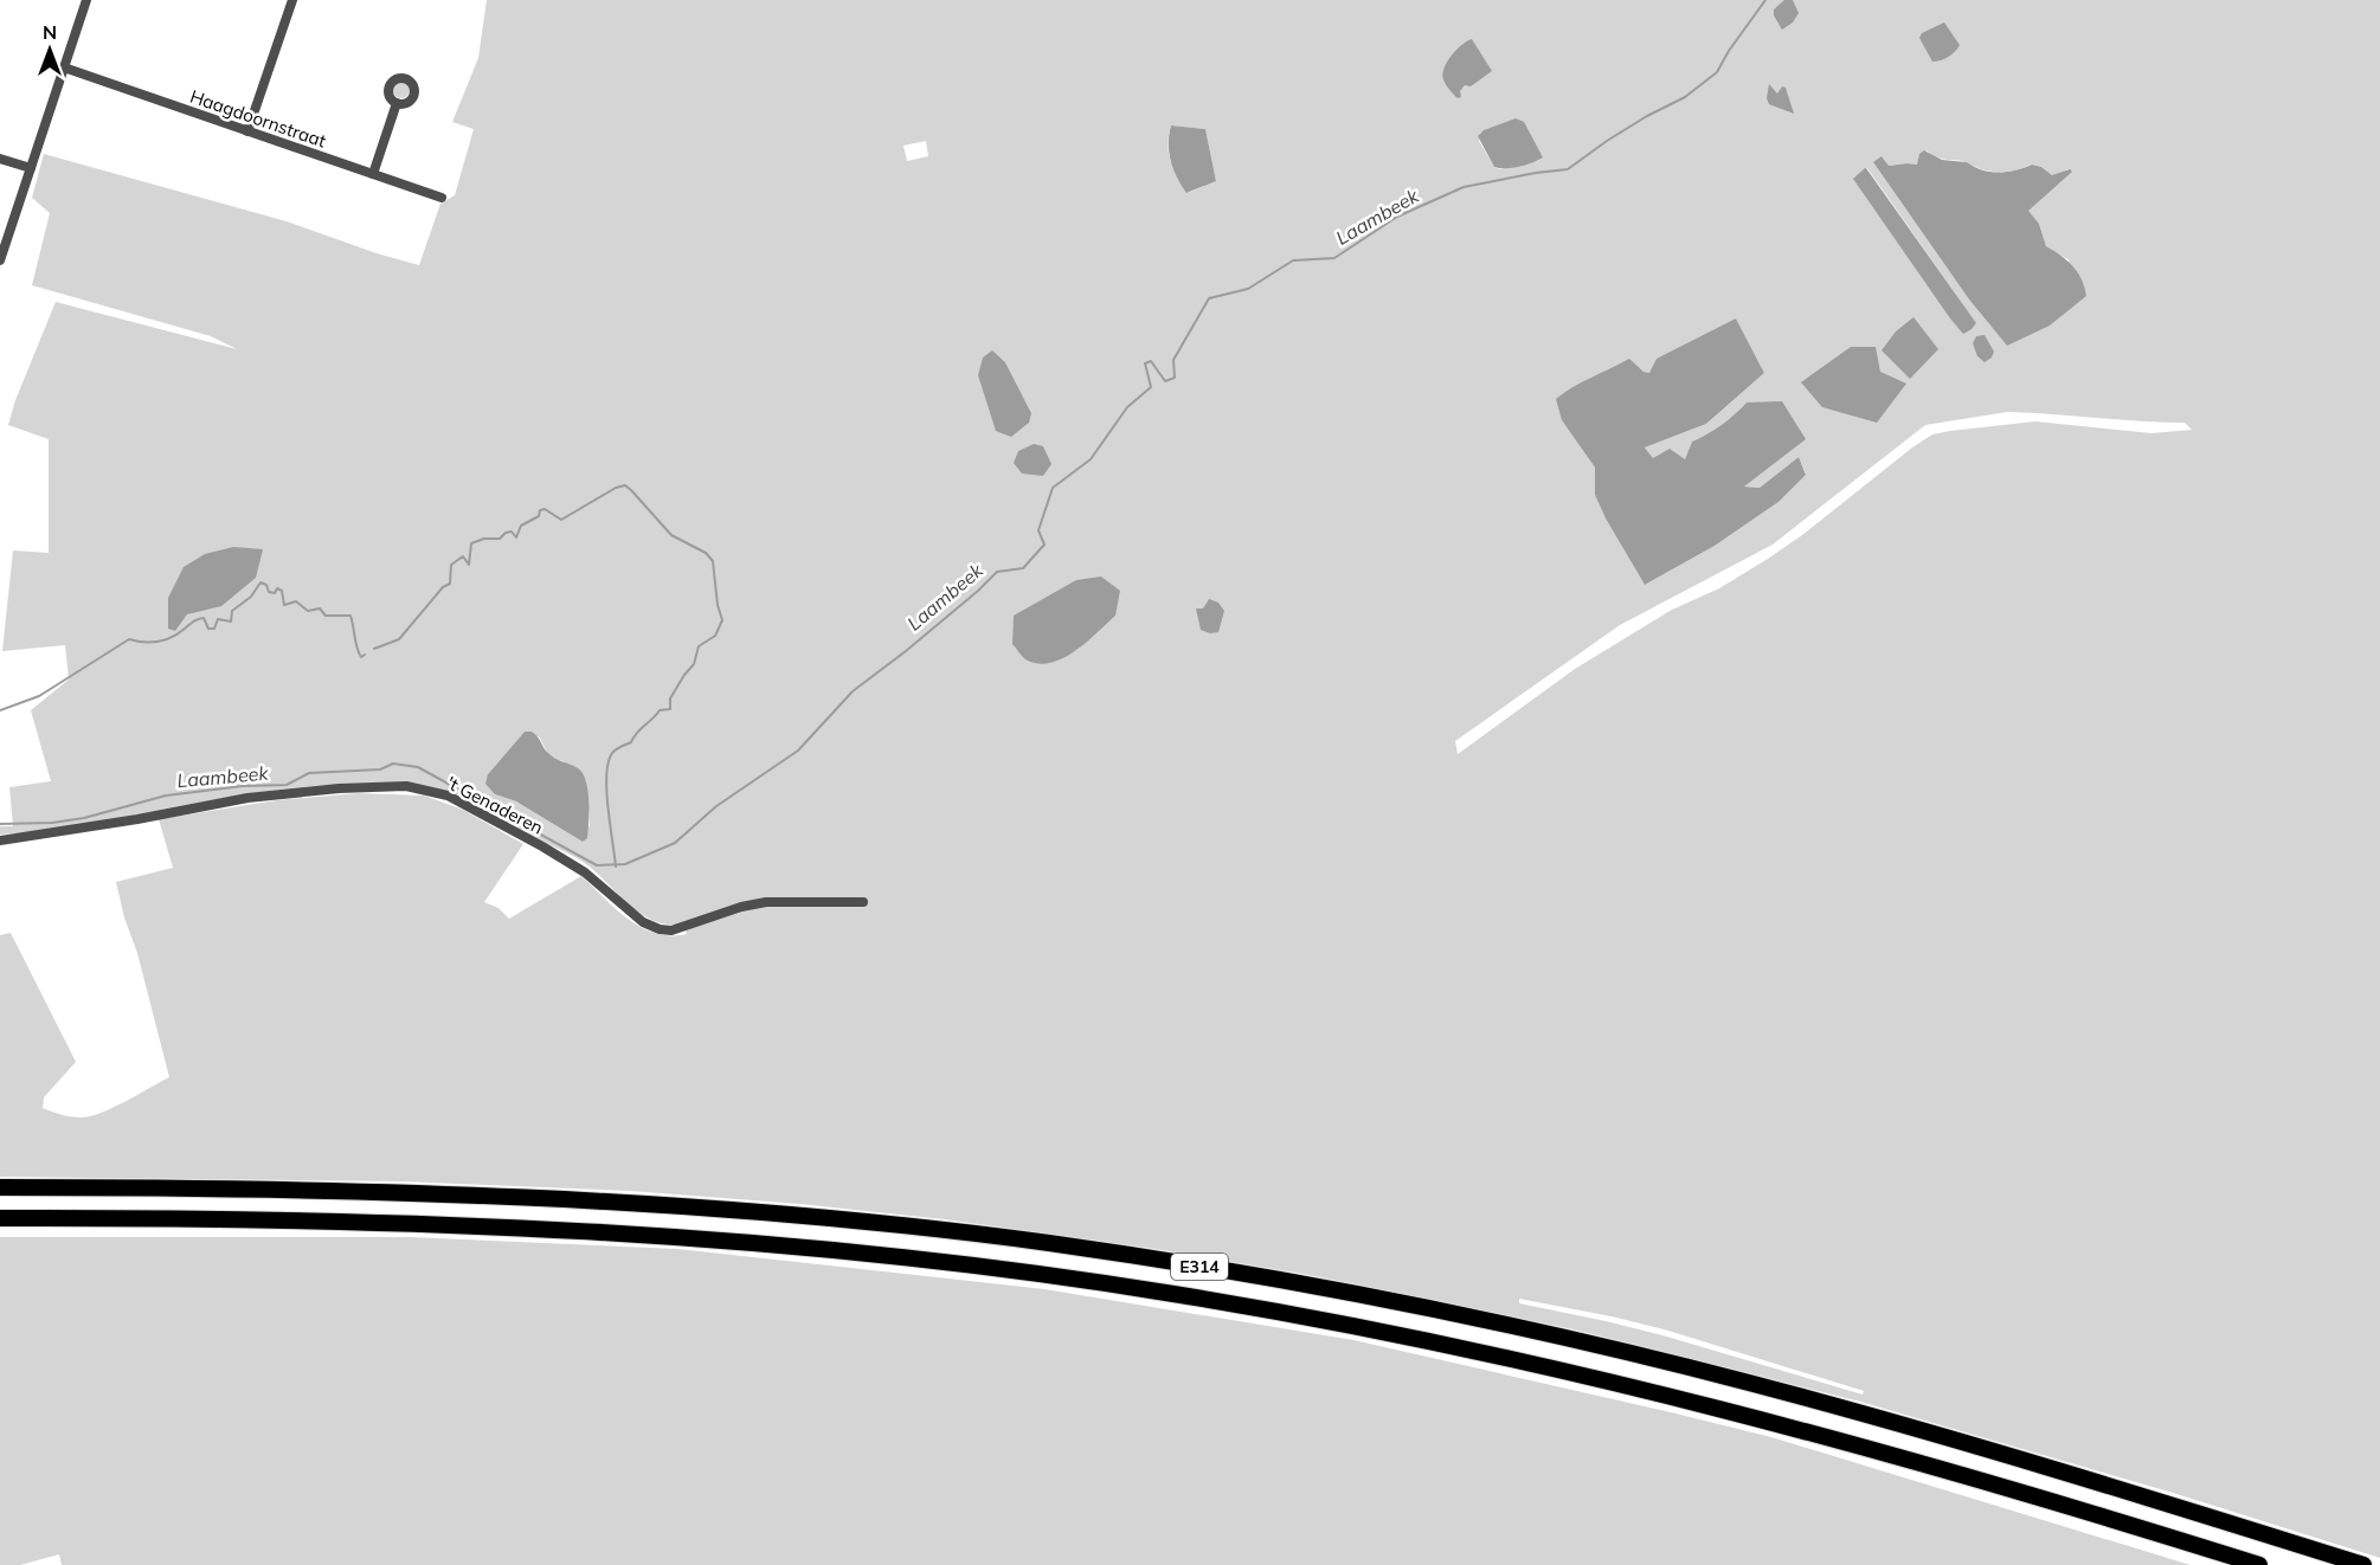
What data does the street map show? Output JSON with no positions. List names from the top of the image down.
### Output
{
  "streets": {
    "highway": ["E314"],
    "street": ["Haagdoornstraat", "'t Genaderen"]
  },
  "water": ["Laambeek"],
  "north": "top"
}
